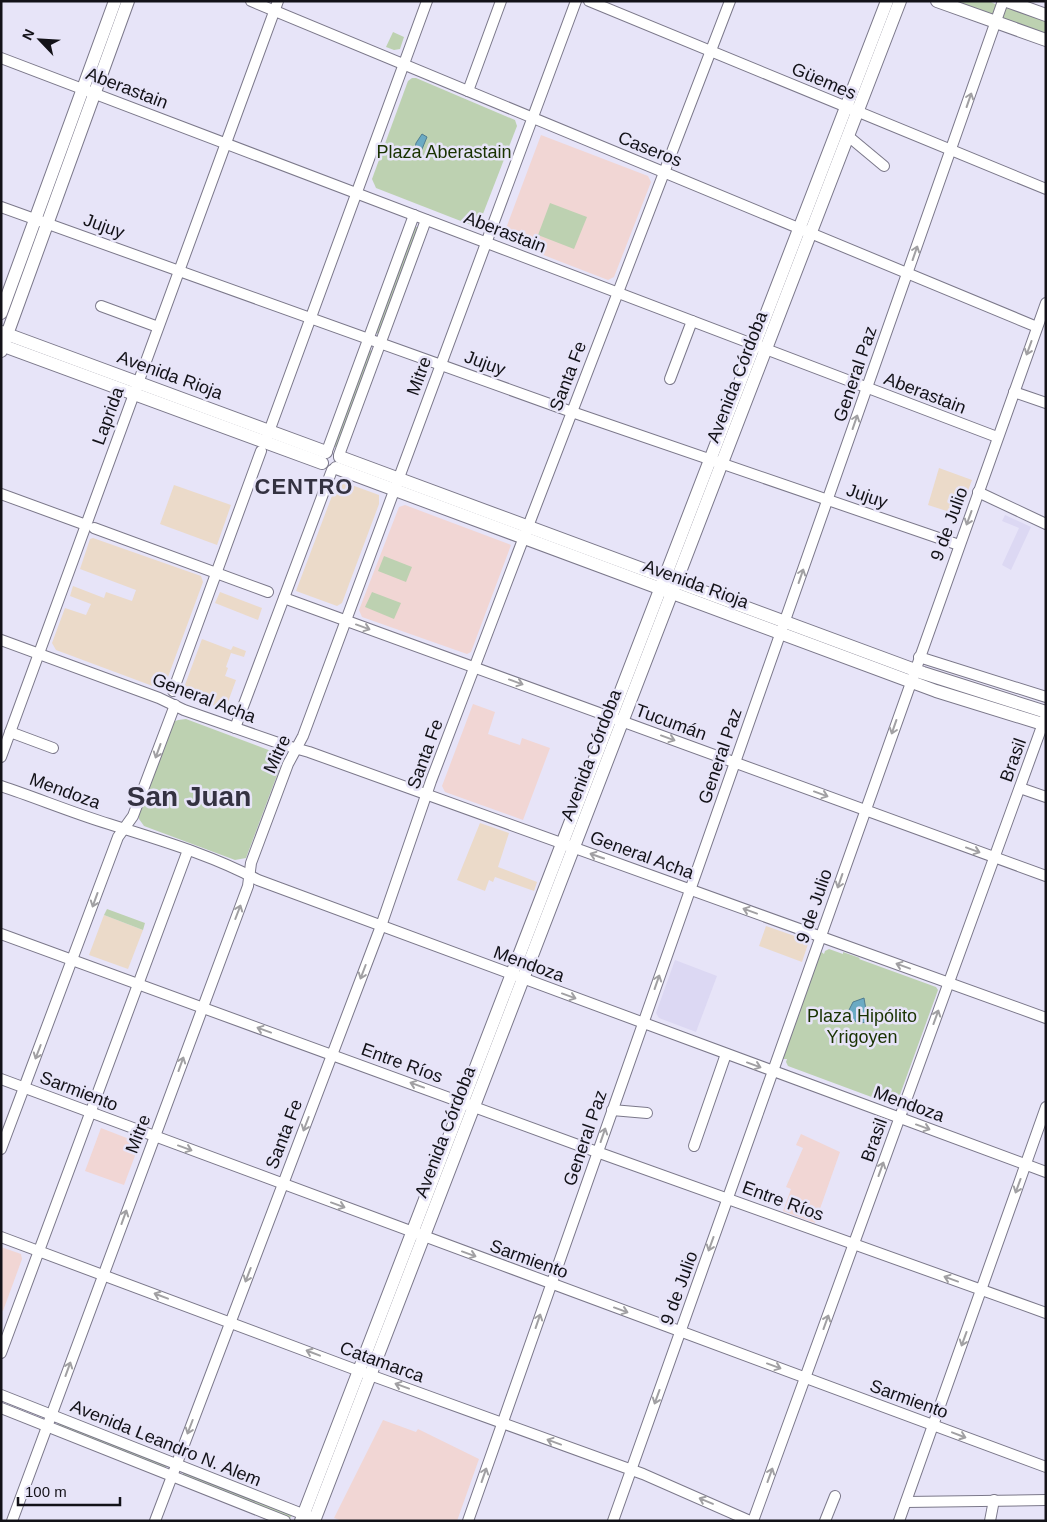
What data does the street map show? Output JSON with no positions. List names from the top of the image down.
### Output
{
  "streets": {
    "main road": ["Avenida Rioja", "Avenida Córdoba"],
    "street": [
      "Güemes",
      "Aberastain",
      "Caseros",
      "Jujuy",
      "General Paz",
      "Mitre",
      "Santa Fe",
      "Laprida",
      "9 de Julio",
      "General Acha",
      "Tucumán",
      "Brasil",
      "Mendoza",
      "Entre Ríos",
      "Sarmiento",
      "Catamarca",
      "Avenida Leandro N. Alem"
    ]
  },
  "crossings": [
    ["Güemes", "General Paz"],
    ["Güemes", "Santa Fe"],
    ["Güemes", "Avenida Córdoba"],
    ["Aberastain", "General Paz"],
    ["Aberastain", "Mitre"],
    ["Aberastain", "Santa Fe"],
    ["Aberastain", "Avenida Córdoba"],
    ["Aberastain", "Laprida"],
    ["Aberastain", "9 de Julio"],
    ["Caseros", "General Paz"],
    ["Caseros", "Mitre"],
    ["Caseros", "Santa Fe"],
    ["Caseros", "Avenida Córdoba"],
    ["Caseros", "Laprida"],
    ["Caseros", "9 de Julio"],
    ["Jujuy", "General Paz"],
    ["Jujuy", "Mitre"],
    ["Jujuy", "Santa Fe"],
    ["Jujuy", "Avenida Córdoba"],
    ["Jujuy", "Laprida"],
    ["Jujuy", "9 de Julio"],
    ["General Paz", "Avenida Rioja"],
    ["General Paz", "General Acha"],
    ["General Paz", "Tucumán"],
    ["General Paz", "Mendoza"],
    ["General Paz", "Entre Ríos"],
    ["General Paz", "Sarmiento"],
    ["General Paz", "Catamarca"],
    ["Avenida Rioja", "Mitre"],
    ["Avenida Rioja", "Santa Fe"],
    ["Avenida Rioja", "Avenida Córdoba"],
    ["Avenida Rioja", "Laprida"],
    ["Avenida Rioja", "9 de Julio"],
    ["Avenida Rioja", "Brasil"],
    ["Mitre", "General Acha"],
    ["Mitre", "Tucumán"],
    ["Mitre", "Mendoza"],
    ["Mitre", "Entre Ríos"],
    ["Mitre", "Sarmiento"],
    ["Mitre", "Catamarca"],
    ["Mitre", "Avenida Leandro N. Alem"],
    ["Santa Fe", "General Acha"],
    ["Santa Fe", "Tucumán"],
    ["Santa Fe", "Mendoza"],
    ["Santa Fe", "Entre Ríos"],
    ["Santa Fe", "Sarmiento"],
    ["Santa Fe", "Catamarca"],
    ["Santa Fe", "Avenida Leandro N. Alem"],
    ["Avenida Córdoba", "General Acha"],
    ["Avenida Córdoba", "Tucumán"],
    ["Avenida Córdoba", "Mendoza"],
    ["Avenida Córdoba", "Entre Ríos"],
    ["Avenida Córdoba", "Sarmiento"],
    ["Avenida Córdoba", "Catamarca"],
    ["Avenida Córdoba", "Avenida Leandro N. Alem"],
    ["Laprida", "General Acha"],
    ["9 de Julio", "General Acha"],
    ["9 de Julio", "Tucumán"],
    ["9 de Julio", "Mendoza"],
    ["9 de Julio", "Entre Ríos"],
    ["9 de Julio", "Sarmiento"],
    ["9 de Julio", "Catamarca"],
    ["General Acha", "Brasil"],
    ["Tucumán", "Brasil"],
    ["Brasil", "Mendoza"],
    ["Brasil", "Entre Ríos"],
    ["Brasil", "Sarmiento"],
    ["Brasil", "Catamarca"]
  ],
  "one_way": [
    "General Paz",
    "Santa Fe",
    "9 de Julio",
    "General Acha",
    "Tucumán",
    "Brasil",
    "Entre Ríos",
    "Sarmiento",
    "Catamarca"
  ],
  "districts": ["CENTRO", "San Juan"],
  "parks": ["Plaza Aberastain", "Plaza Hipólito Yrigoyen"],
  "scale_bar": "100 m",
  "north": "top left"
}
